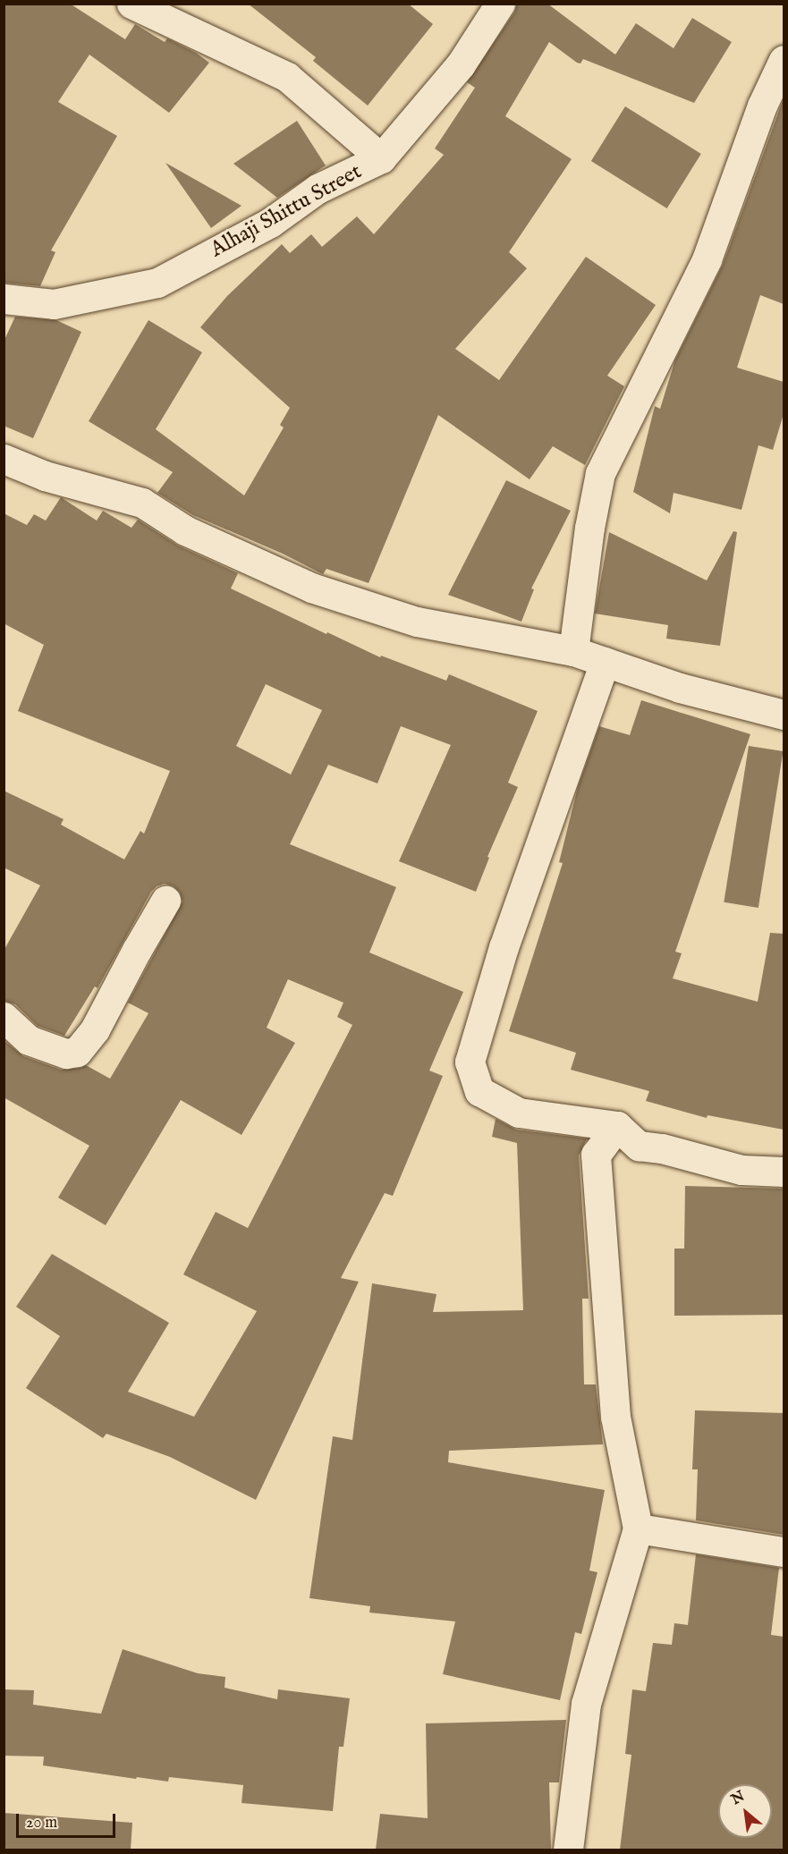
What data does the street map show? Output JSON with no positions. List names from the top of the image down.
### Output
{
  "streets": {
    "street": ["Alhaji Shittu Street"]
  },
  "scale_bar": "20 m",
  "north": "top left"
}
